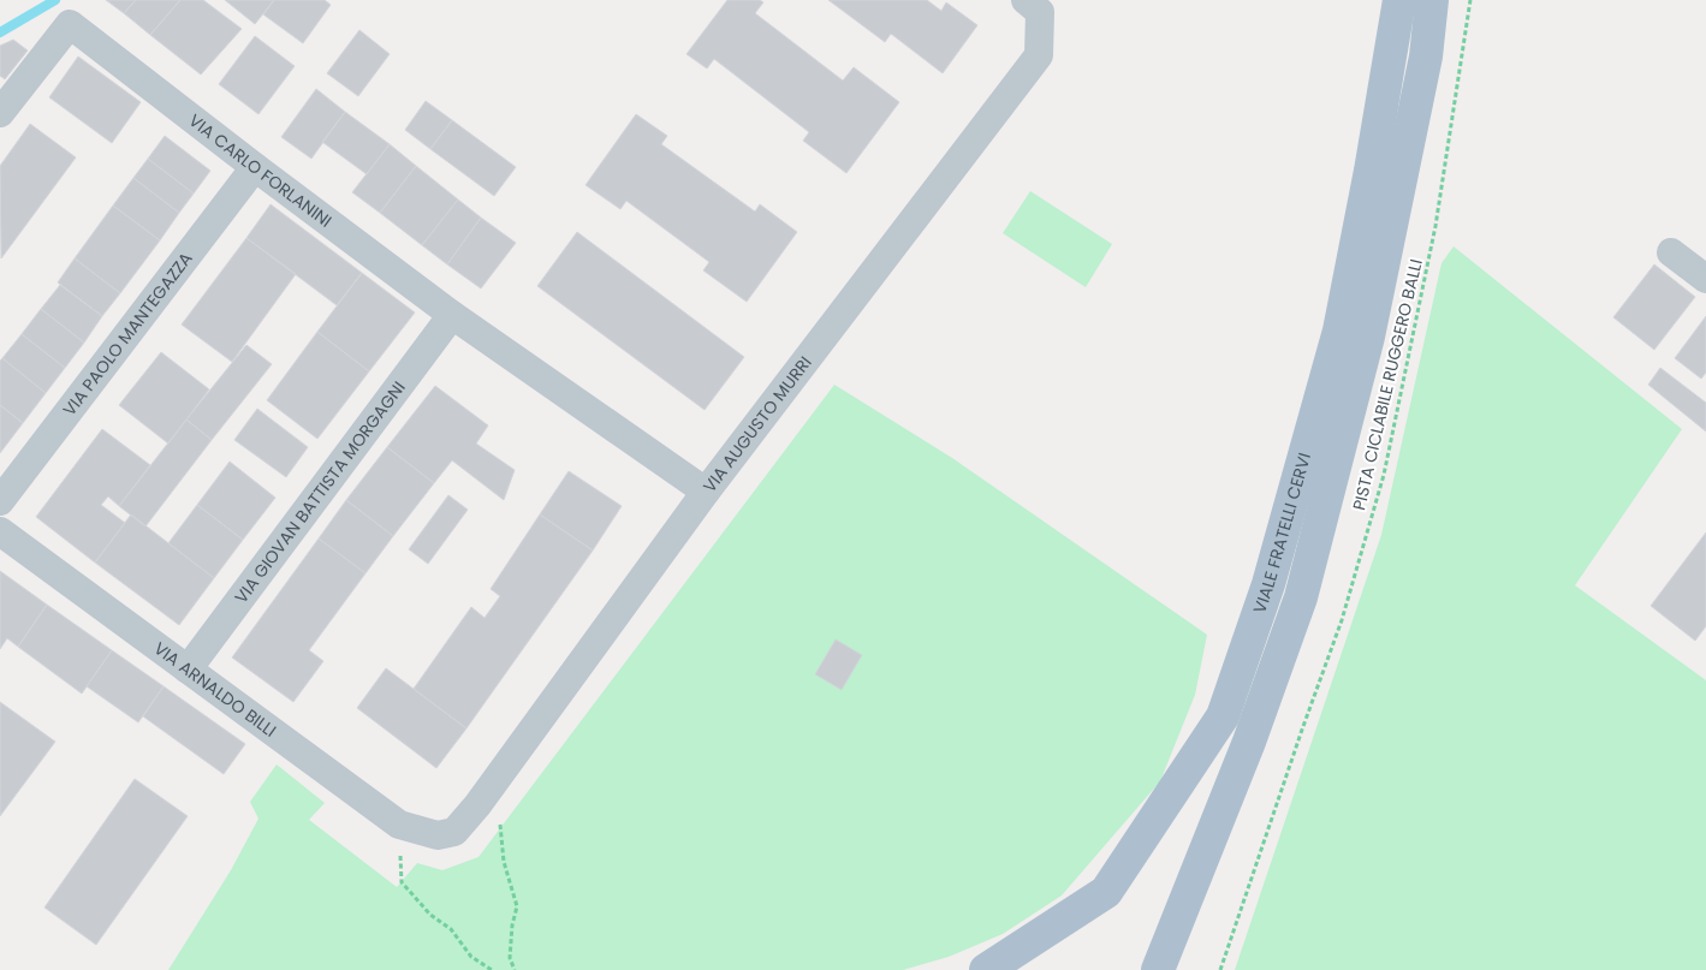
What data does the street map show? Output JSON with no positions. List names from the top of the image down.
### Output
{
  "streets": {
    "main road": ["VIALE FRATELLI CERVI"],
    "street": [
      "VIA CARLO FORLANINI",
      "VIA PAOLO MANTEGAZZA",
      "VIA AUGUSTO MURRI",
      "VIA GIOVAN BATTISTA MORGAGNI",
      "VIA ARNALDO BILLI"
    ],
    "path": ["PISTA CICLABILE RUGGERO BALLI"]
  },
  "crossings": [
    ["VIA CARLO FORLANINI", "VIA PAOLO MANTEGAZZA"],
    ["VIA CARLO FORLANINI", "VIA AUGUSTO MURRI"],
    ["VIA CARLO FORLANINI", "VIA GIOVAN BATTISTA MORGAGNI"],
    ["VIA AUGUSTO MURRI", "VIA ARNALDO BILLI"],
    ["VIA GIOVAN BATTISTA MORGAGNI", "VIA ARNALDO BILLI"]
  ]
}
